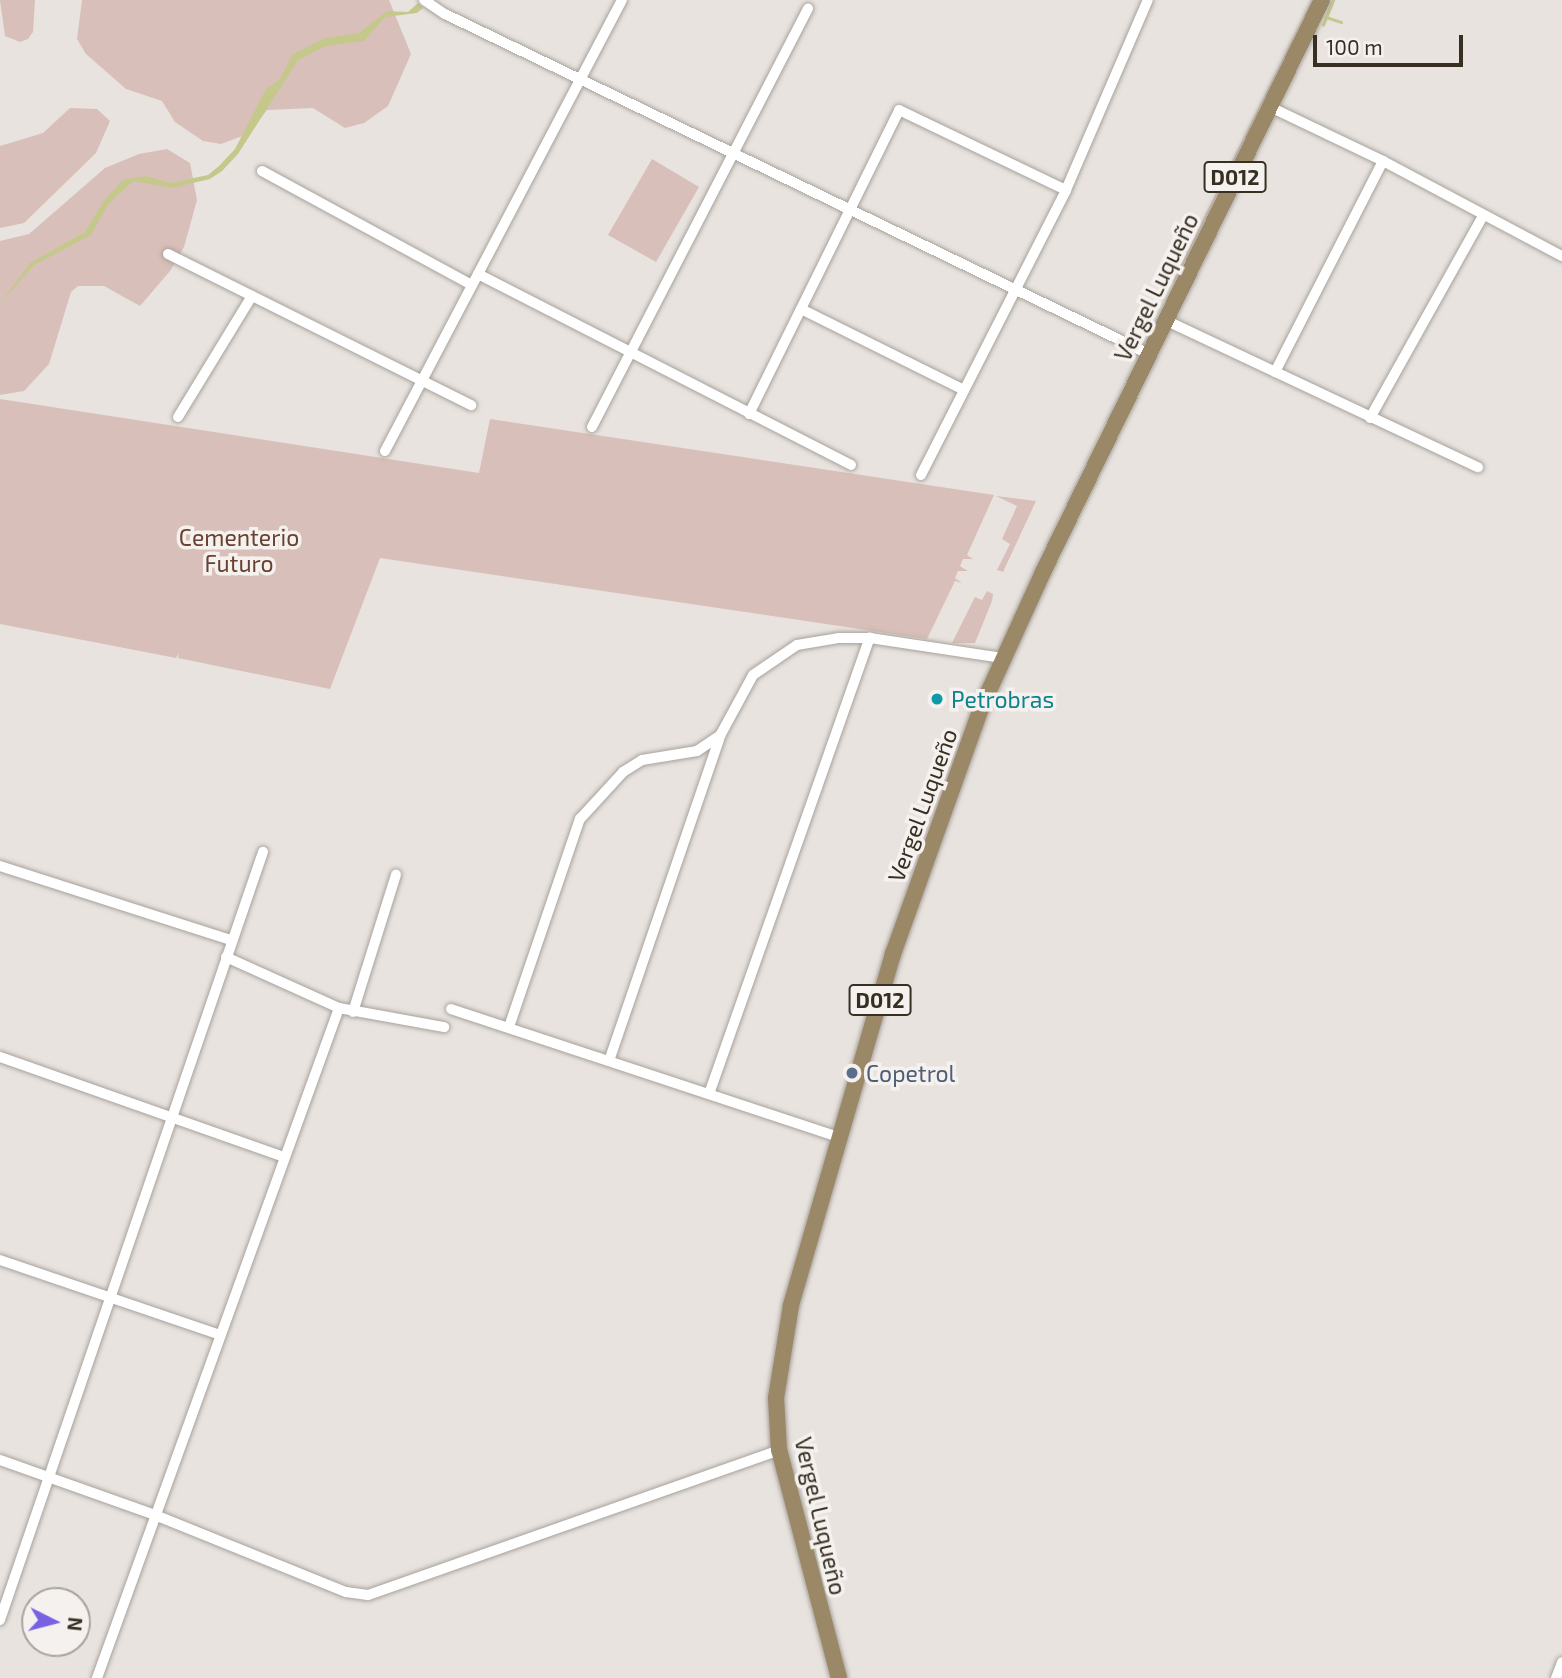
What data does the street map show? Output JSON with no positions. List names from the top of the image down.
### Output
{
  "streets": {
    "main road": ["D012", "Vergel Luqueño"]
  },
  "parks": ["Cementerio Futuro"],
  "places": ["Petrobras", "Copetrol"],
  "scale_bar": "100 m",
  "north": "right"
}
